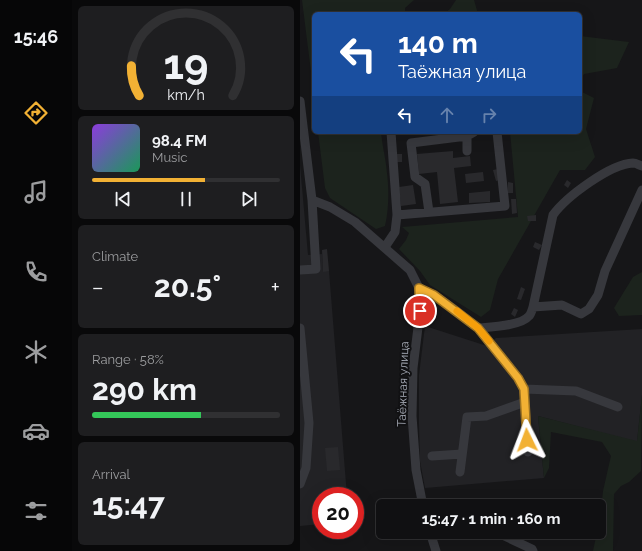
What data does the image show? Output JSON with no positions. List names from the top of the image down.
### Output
{
  "streets": {
    "street": ["Таёжная улица"]
  },
  "page": {
    "tabs": "15:46",
    "turn": ["140 m", "Таёжная улица"],
    "song": ["98.4 FM", "Music"],
    "tile": [
      "Climate",
      ["Range · 58%", "290 km"],
      ["Arrival", "15:47"]
    ],
    "heat": ["−", "20.5°", "+"],
    "limit": "20",
    "trip": "15:47 · 1 min · 160 m",
    "gauge": ["19", "km/h"]
  }
}
